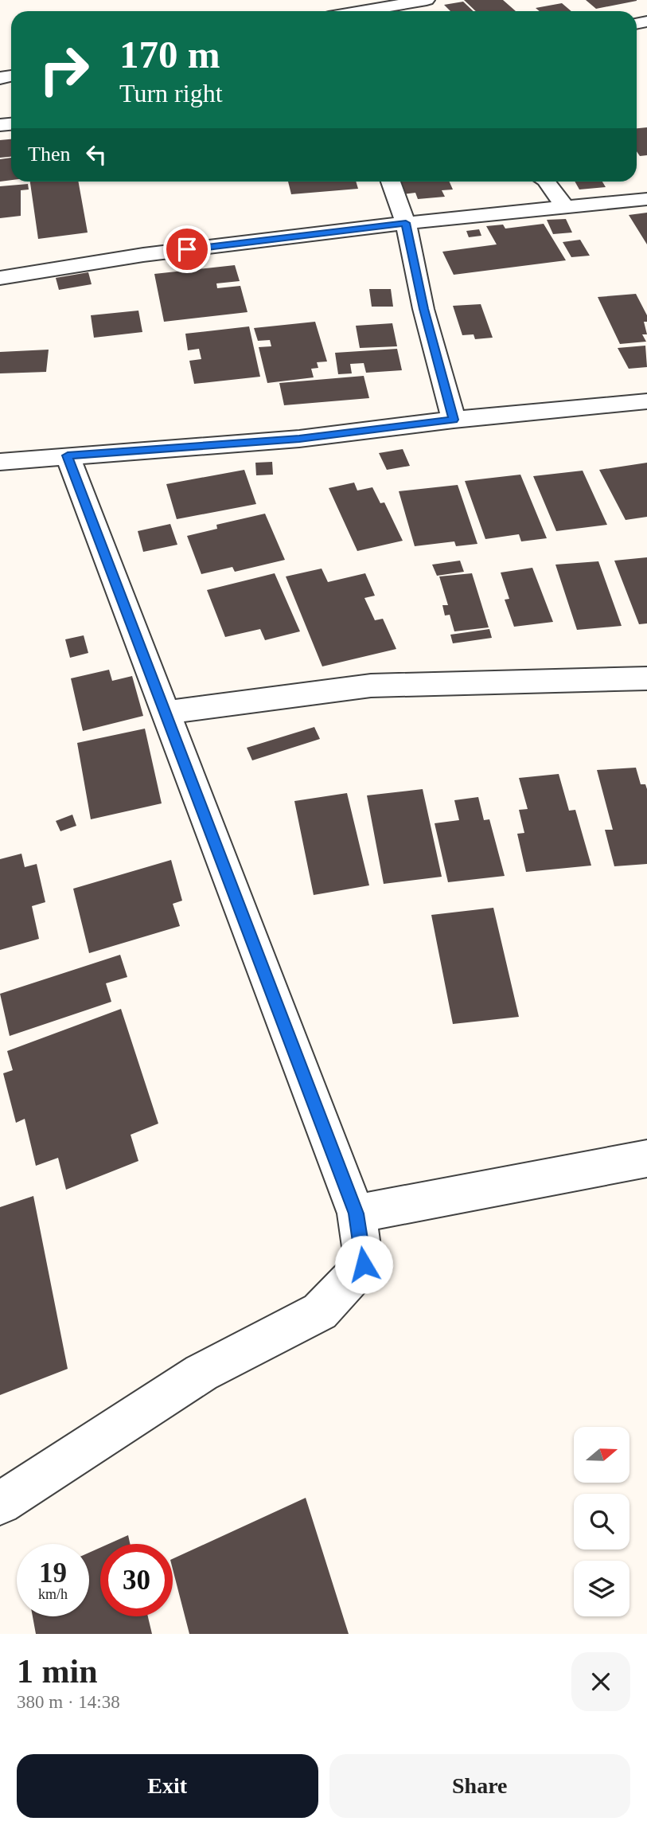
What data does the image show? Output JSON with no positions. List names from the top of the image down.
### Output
{
  "north": "right",
  "page": {
    "turn": ["170 m", "Turn right"],
    "then": "Then",
    "speed": "19 km/h",
    "limit": "30",
    "heading": ["1 min", "380 m · 14:38"],
    "buttons": ["Exit", "Share"]
  }
}
